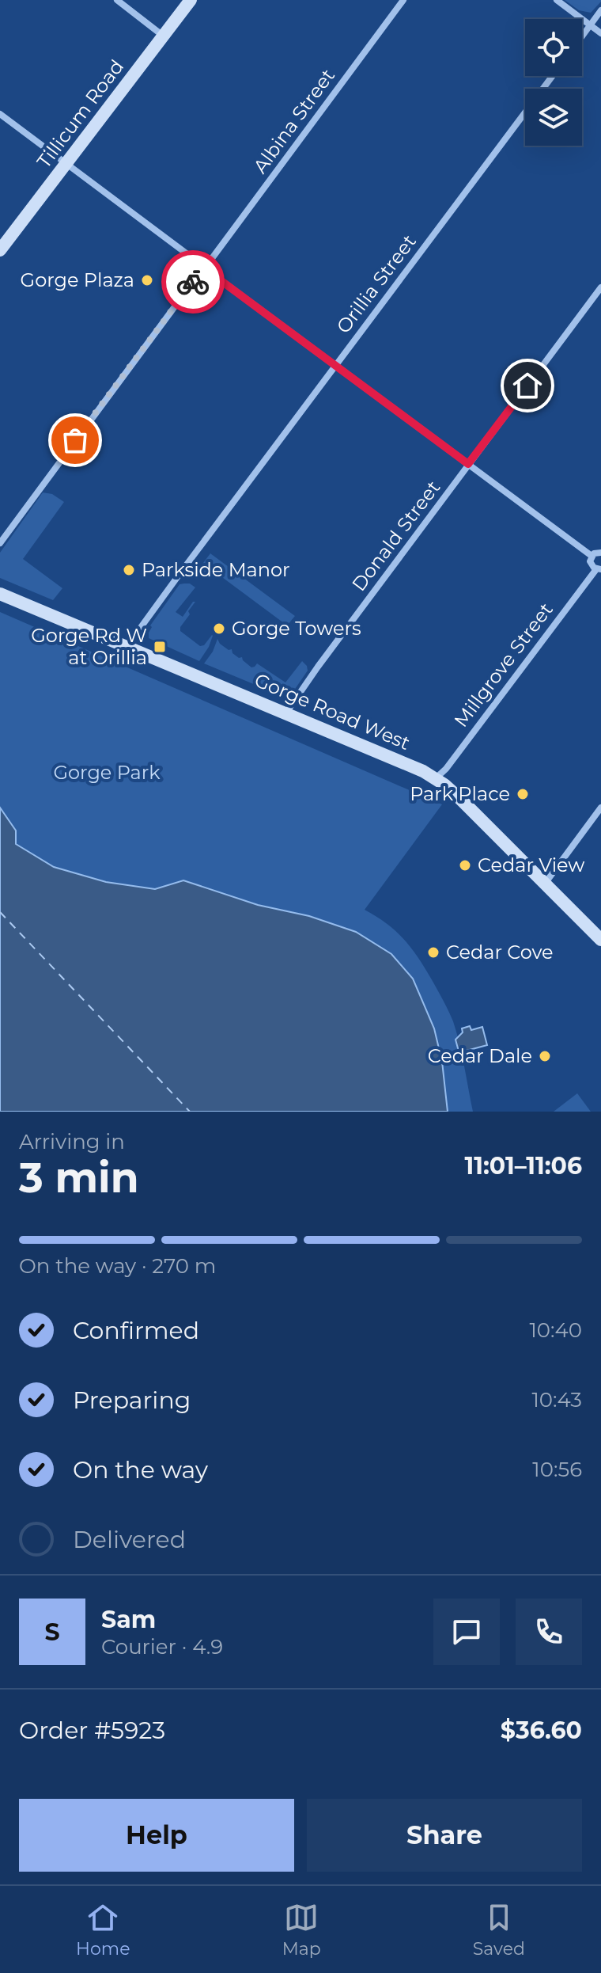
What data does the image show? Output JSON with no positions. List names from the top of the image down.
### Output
{
  "streets": {
    "main road": ["Tillicum Road", "Gorge Road West"],
    "street": [
      "Albina Street",
      "Orillia Street",
      "Donald Street",
      "Millgrove Street"
    ]
  },
  "crossings": [
    ["Orillia Street", "Gorge Road West"],
    ["Donald Street", "Gorge Road West"],
    ["Millgrove Street", "Gorge Road West"]
  ],
  "parks": ["Gorge Park"],
  "places": {
    "other": [
      "Gorge Plaza",
      "Parkside Manor",
      "Gorge Towers",
      "Park Place",
      "Cedar View",
      "Cedar Cove",
      "Cedar Dale"
    ],
    "transit": ["Gorge Rd W at Orillia"]
  },
  "page": {
    "heading": ["3 min", "Arriving in", "11:01–11:06"],
    "panel": [
      "Sam",
      "Courier · 4.9",
      "Order #5923",
      "$36.60"
    ],
    "bar": "On the way · 270 m",
    "list": [
      ["Confirmed", "10:40"],
      ["Preparing", "10:43"],
      ["On the way", "10:56"],
      "Delivered"
    ],
    "round": "S",
    "buttons": ["Help", "Share"],
    "tabs": ["Home", "Map", "Saved"]
  }
}
